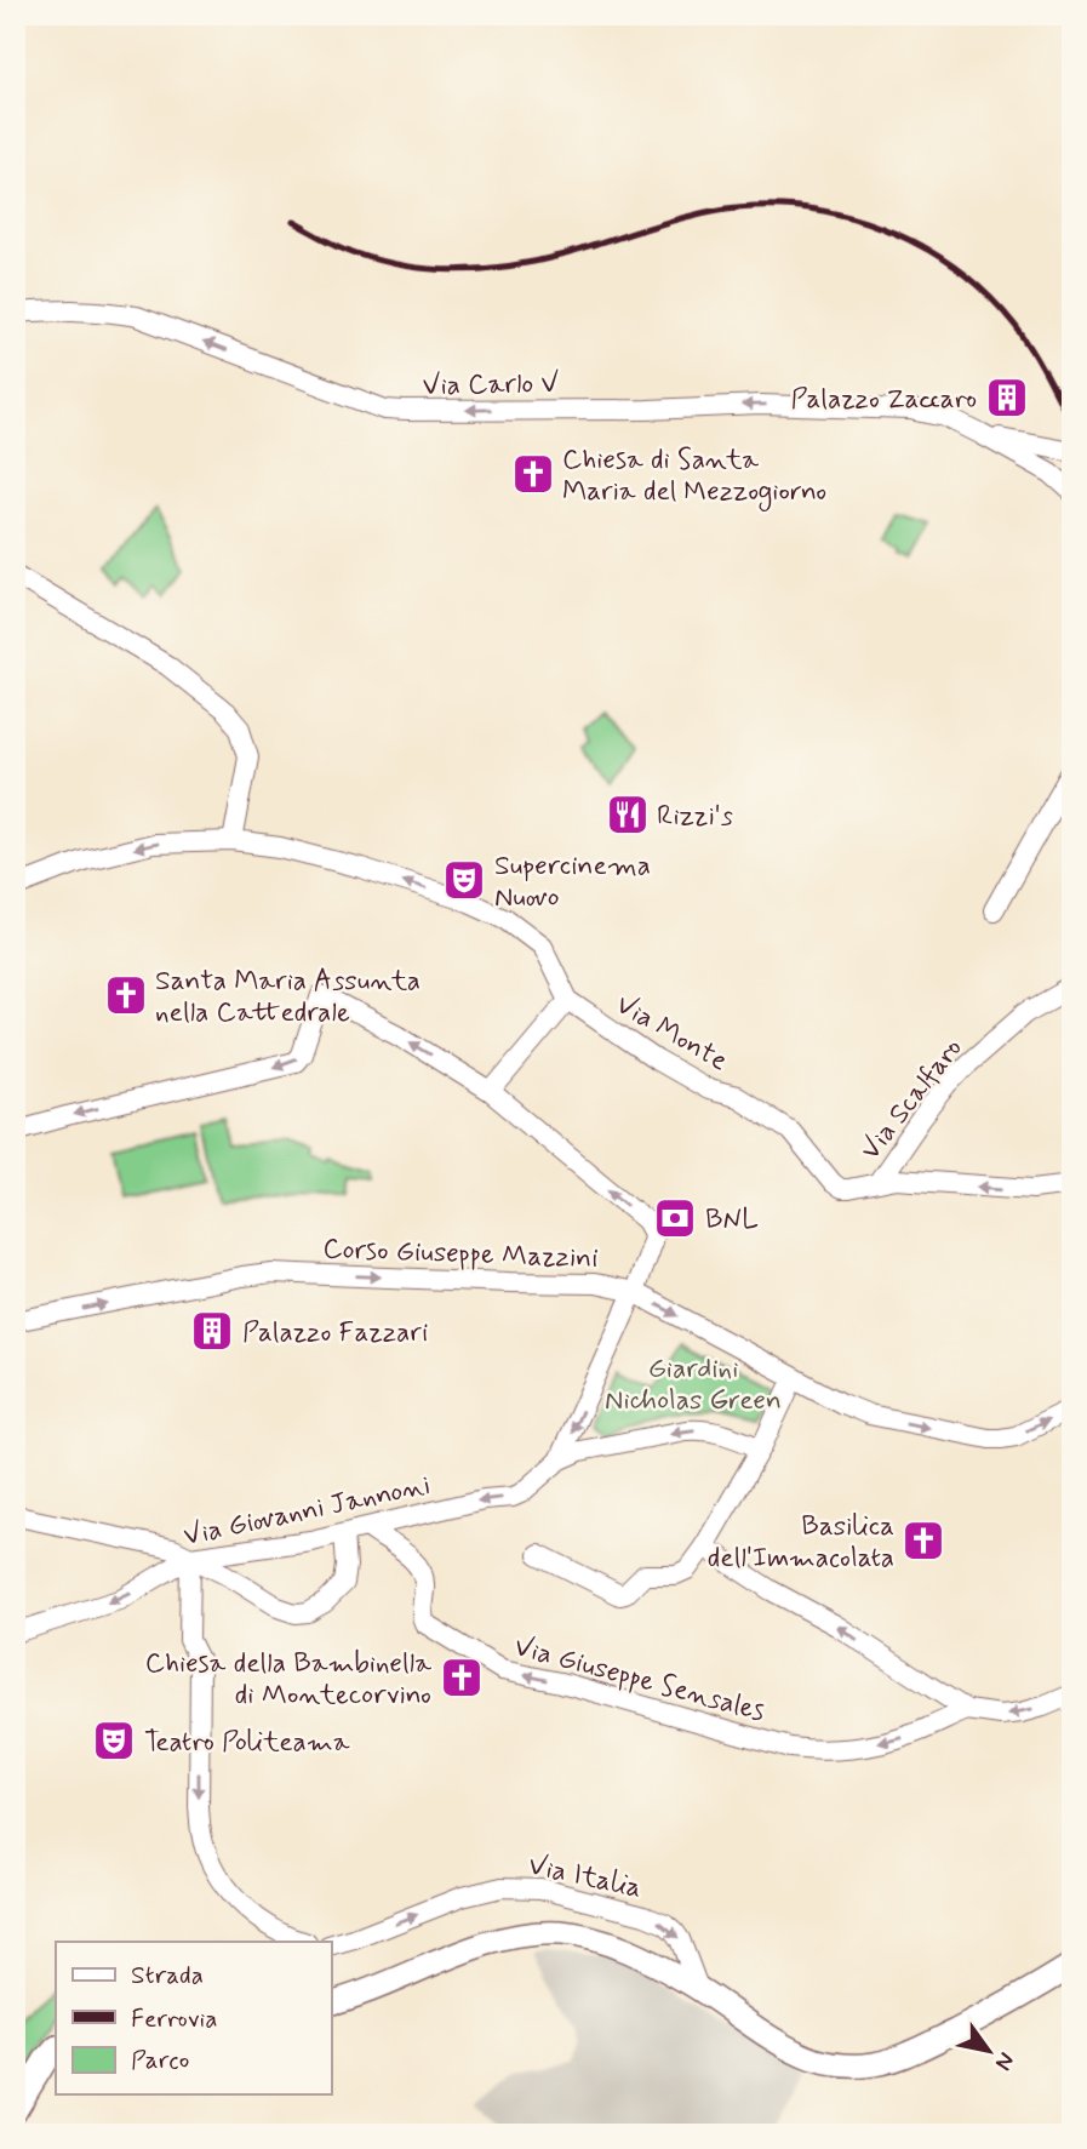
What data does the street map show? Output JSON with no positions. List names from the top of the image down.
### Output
{
  "streets": {
    "street": [
      "Via Carlo V",
      "Via Monte",
      "Via Scalfaro",
      "Corso Giuseppe Mazzini",
      "Via Giovanni Jannoni",
      "Via Giuseppe Sensales",
      "Via Italia"
    ]
  },
  "crossings": [
    ["Via Monte", "Via Scalfaro"],
    ["Via Giovanni Jannoni", "Via Giuseppe Sensales"]
  ],
  "one_way": [
    "Via Carlo V",
    "Via Monte",
    "Corso Giuseppe Mazzini",
    "Via Giovanni Jannoni"
  ],
  "parks": ["Giardini Nicholas Green"],
  "places": {
    "building": ["Palazzo Zaccaro", "Palazzo Fazzari"],
    "church": [
      "Chiesa di Santa Maria del Mezzogiorno",
      "Santa Maria Assunta nella Cattedrale",
      "Basilica dell'Immacolata",
      "Chiesa della Bambinella di Montecorvino"
    ],
    "restaurant": ["Rizzi's"],
    "theatre": ["Supercinema Nuovo", "Teatro Politeama"],
    "bank": ["BNL"]
  },
  "legend": ["Strada", "Ferrovia", "Parco"],
  "north": "bottom right"
}
